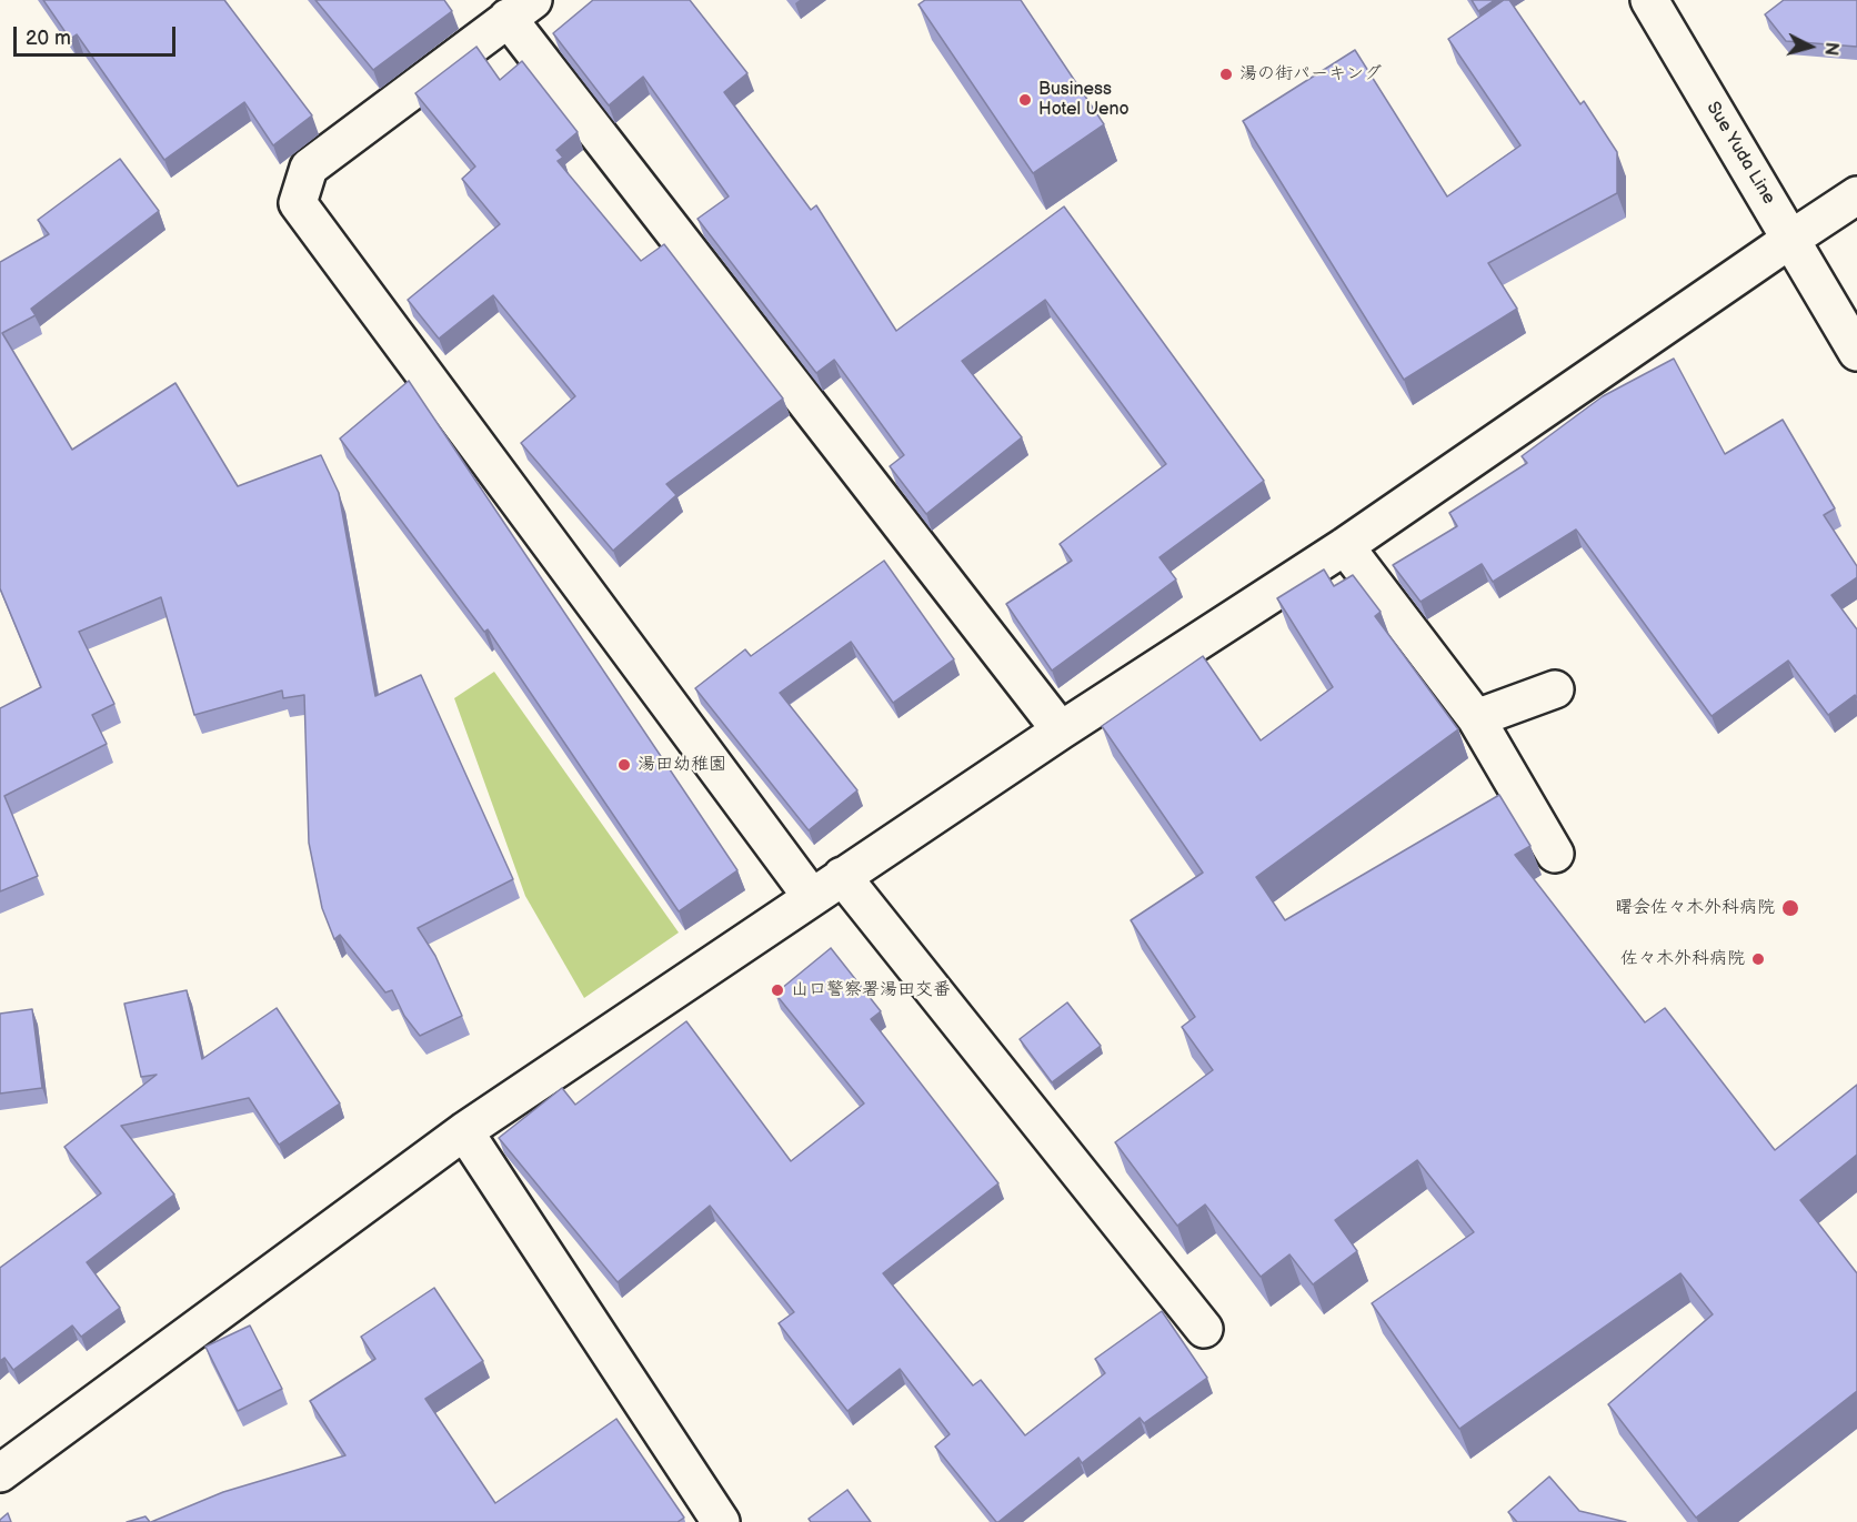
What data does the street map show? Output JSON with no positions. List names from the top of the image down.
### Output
{
  "streets": {
    "street": ["Sue Yuda Line"]
  },
  "places": [
    "湯の街パーキング",
    "Business Hotel Ueno",
    "湯田幼稚園",
    "曙会佐々木外科病院",
    "佐々木外科病院",
    "山口警察署湯田交番"
  ],
  "scale_bar": "20 m",
  "north": "right"
}
